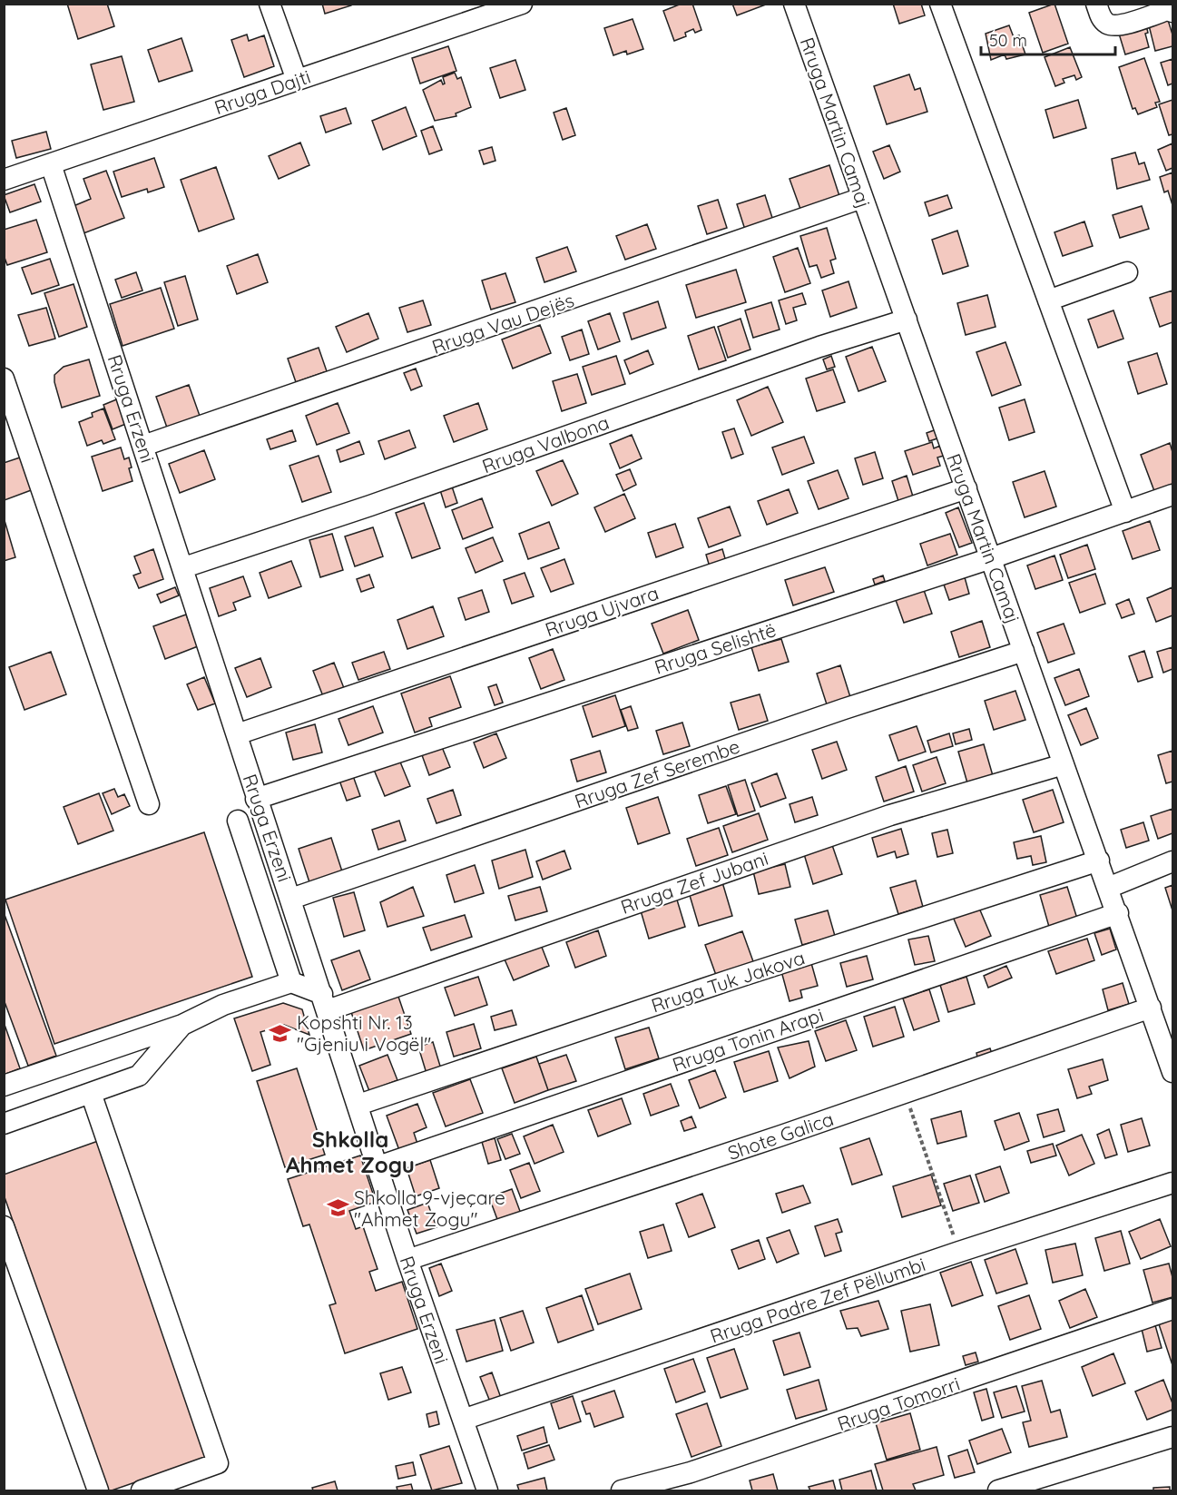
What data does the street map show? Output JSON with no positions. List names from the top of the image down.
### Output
{
  "streets": {
    "street": [
      "Rruga Dajti",
      "Rruga Martin Camaj",
      "Rruga Vau Dejës",
      "Rruga Erzeni",
      "Rruga Valbona",
      "Rruga Ujvara",
      "Rruga Selishtë",
      "Rruga Zef Serembe",
      "Rruga Zef Jubani",
      "Rruga Tuk Jakova",
      "Rruga Tonin Arapi",
      "Shote Galica",
      "Rruga Padre Zef Pëllumbi",
      "Rruga Tomorri"
    ]
  },
  "crossings": [
    ["Rruga Dajti", "Rruga Erzeni"],
    ["Rruga Martin Camaj", "Rruga Vau Dejës"],
    ["Rruga Martin Camaj", "Rruga Valbona"],
    ["Rruga Martin Camaj", "Rruga Ujvara"],
    ["Rruga Martin Camaj", "Rruga Selishtë"],
    ["Rruga Martin Camaj", "Rruga Zef Serembe"],
    ["Rruga Martin Camaj", "Rruga Zef Jubani"],
    ["Rruga Martin Camaj", "Rruga Tuk Jakova"],
    ["Rruga Martin Camaj", "Rruga Tonin Arapi"],
    ["Rruga Martin Camaj", "Shote Galica"],
    ["Rruga Vau Dejës", "Rruga Erzeni"],
    ["Rruga Erzeni", "Rruga Valbona"],
    ["Rruga Erzeni", "Rruga Ujvara"],
    ["Rruga Erzeni", "Rruga Selishtë"],
    ["Rruga Erzeni", "Rruga Zef Serembe"],
    ["Rruga Erzeni", "Rruga Zef Jubani"],
    ["Rruga Erzeni", "Rruga Tuk Jakova"],
    ["Rruga Erzeni", "Rruga Tonin Arapi"],
    ["Rruga Erzeni", "Shote Galica"],
    ["Rruga Erzeni", "Rruga Padre Zef Pëllumbi"]
  ],
  "districts": ["Shkolla Ahmet Zogu"],
  "places": {
    "school or university": ["Kopshti Nr. 13 \"Gjeniu i Vogël\"", "Shkolla 9-vjeçare \"Ahmet Zogu\""]
  },
  "scale_bar": "50 m"
}
